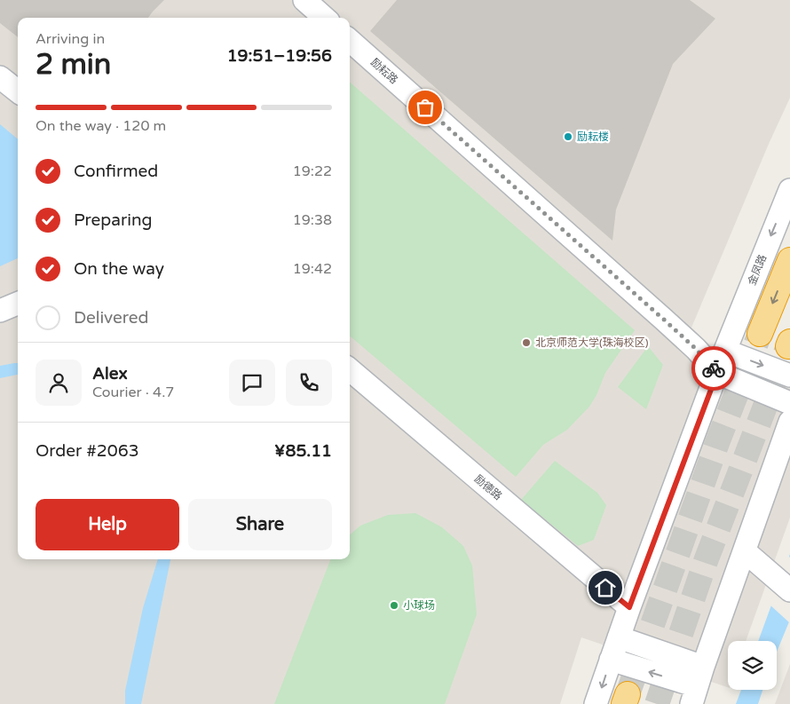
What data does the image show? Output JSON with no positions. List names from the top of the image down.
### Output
{
  "streets": {
    "street": ["励耘路", "金凤路", "励德路"]
  },
  "crossings": [
    ["励耘路", "金凤路"],
    ["金凤路", "励德路"]
  ],
  "places": ["励耘楼", "北京师范大学(珠海校区)", "小球场"],
  "page": {
    "heading": ["2 min", "Arriving in", "19:51–19:56"],
    "panel": [
      "Alex",
      "Courier · 4.7",
      "Order #2063",
      "¥85.11"
    ],
    "bar": "On the way · 120 m",
    "list": [
      ["Confirmed", "19:22"],
      ["Preparing", "19:38"],
      ["On the way", "19:42"],
      "Delivered"
    ],
    "buttons": ["Help", "Share"]
  }
}
